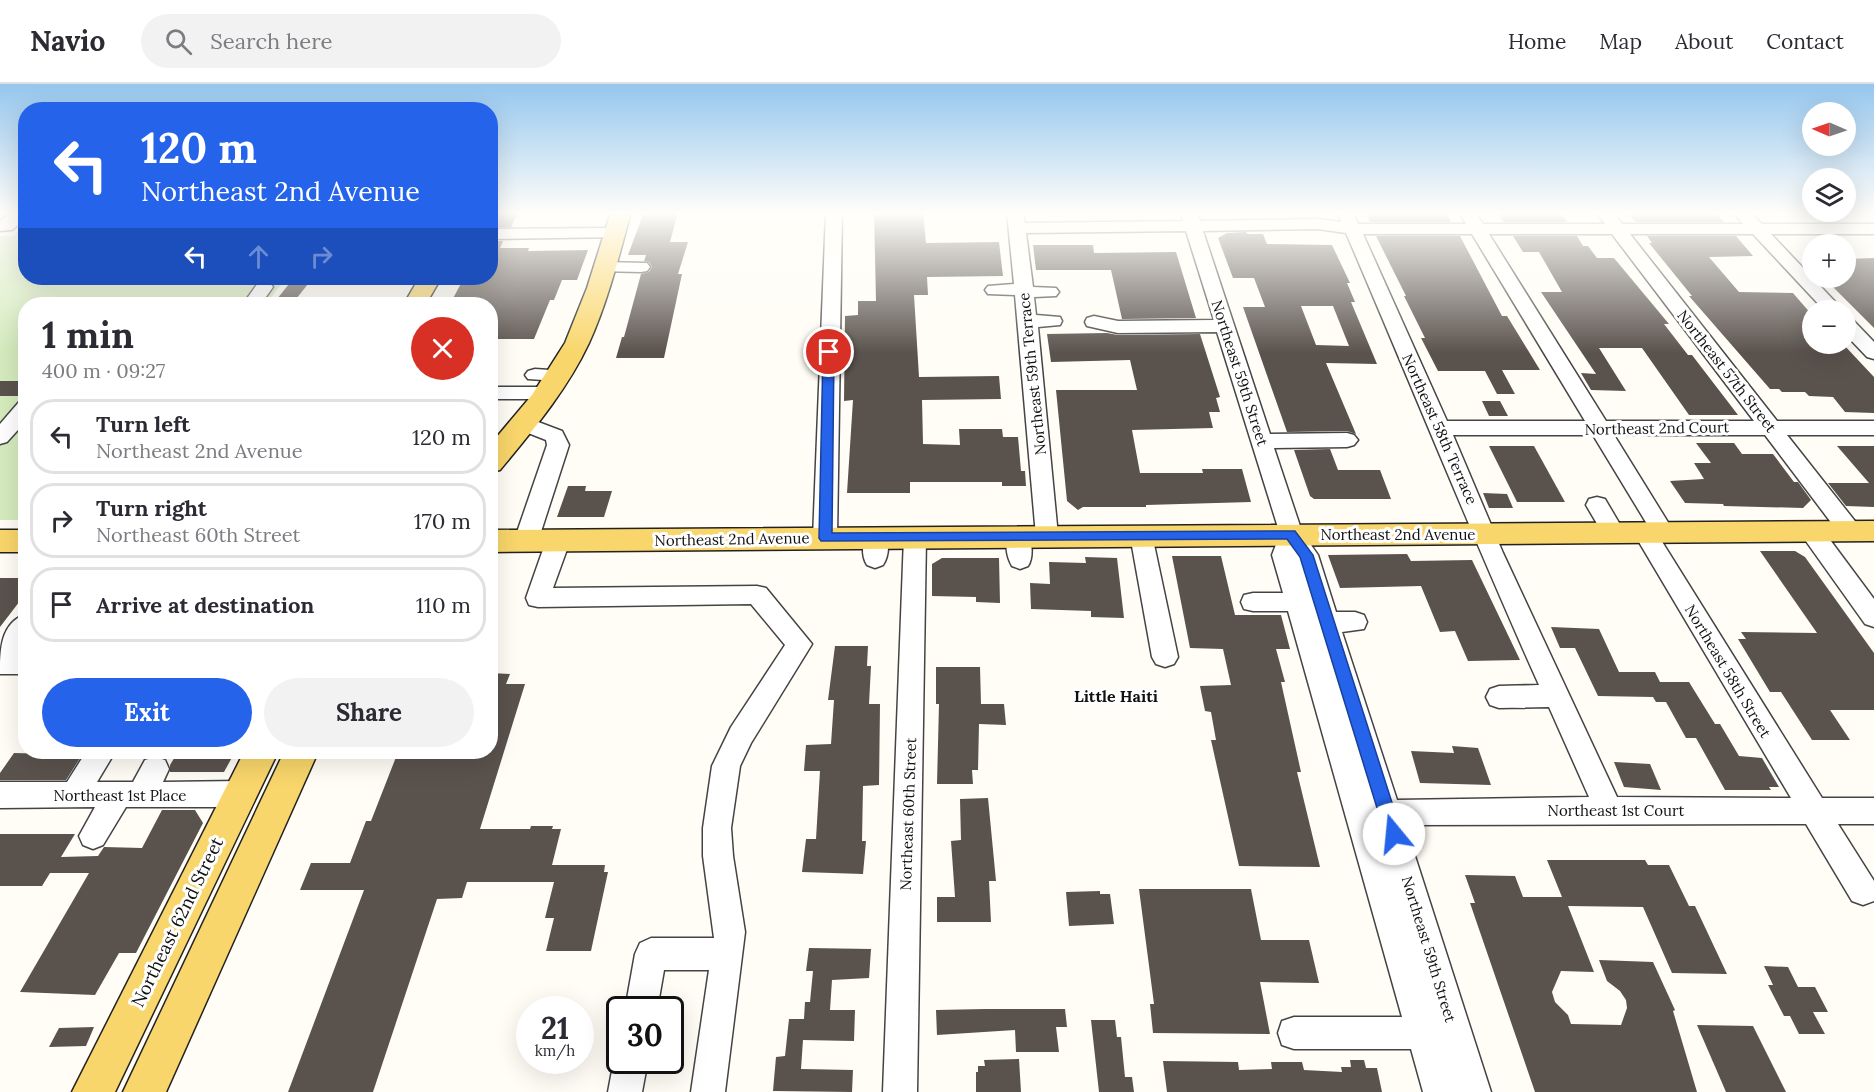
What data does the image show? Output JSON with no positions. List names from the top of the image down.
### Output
{
  "streets": {
    "main road": ["Northeast 2nd Avenue", "Northeast 62nd Street"],
    "street": [
      "Northeast 57th Street",
      "Northeast 59th Street",
      "Northeast 59th Terrace",
      "Northeast 2nd Court",
      "Northeast 58th Terrace",
      "Northeast 58th Street",
      "Northeast 1st Place",
      "Northeast 1st Court",
      "Northeast 60th Street"
    ]
  },
  "crossings": [
    ["Northeast 57th Street", "Northeast 2nd Court"],
    ["Northeast 57th Street", "Northeast 2nd Avenue"],
    ["Northeast 59th Street", "Northeast 2nd Avenue"],
    ["Northeast 59th Street", "Northeast 1st Court"],
    ["Northeast 59th Terrace", "Northeast 2nd Avenue"],
    ["Northeast 2nd Court", "Northeast 58th Terrace"],
    ["Northeast 2nd Court", "Northeast 58th Street"],
    ["Northeast 58th Terrace", "Northeast 2nd Avenue"],
    ["Northeast 58th Terrace", "Northeast 1st Court"],
    ["Northeast 2nd Avenue", "Northeast 58th Street"],
    ["Northeast 2nd Avenue", "Northeast 60th Street"],
    ["Northeast 58th Street", "Northeast 1st Court"],
    ["Northeast 1st Place", "Northeast 62nd Street"]
  ],
  "districts": ["Little Haiti"],
  "north": "left",
  "page": {
    "header": "Navio",
    "search": "Search here",
    "nav": [
      "Home",
      "Map",
      "About",
      "Contact"
    ],
    "map_buttons": ["+", "−"],
    "turn": ["120 m", "Northeast 2nd Avenue"],
    "heading": ["1 min", "400 m · 09:27"],
    "list": [
      {
        "name": "Turn left",
        "note": "Northeast 2nd Avenue",
        "value": "120 m"
      },
      {
        "name": "Turn right",
        "note": "Northeast 60th Street",
        "value": "170 m"
      },
      {
        "name": "Arrive at destination",
        "value": "110 m"
      }
    ],
    "buttons": ["Exit", "Share"],
    "speed": "21 km/h",
    "limit": "30"
  }
}
